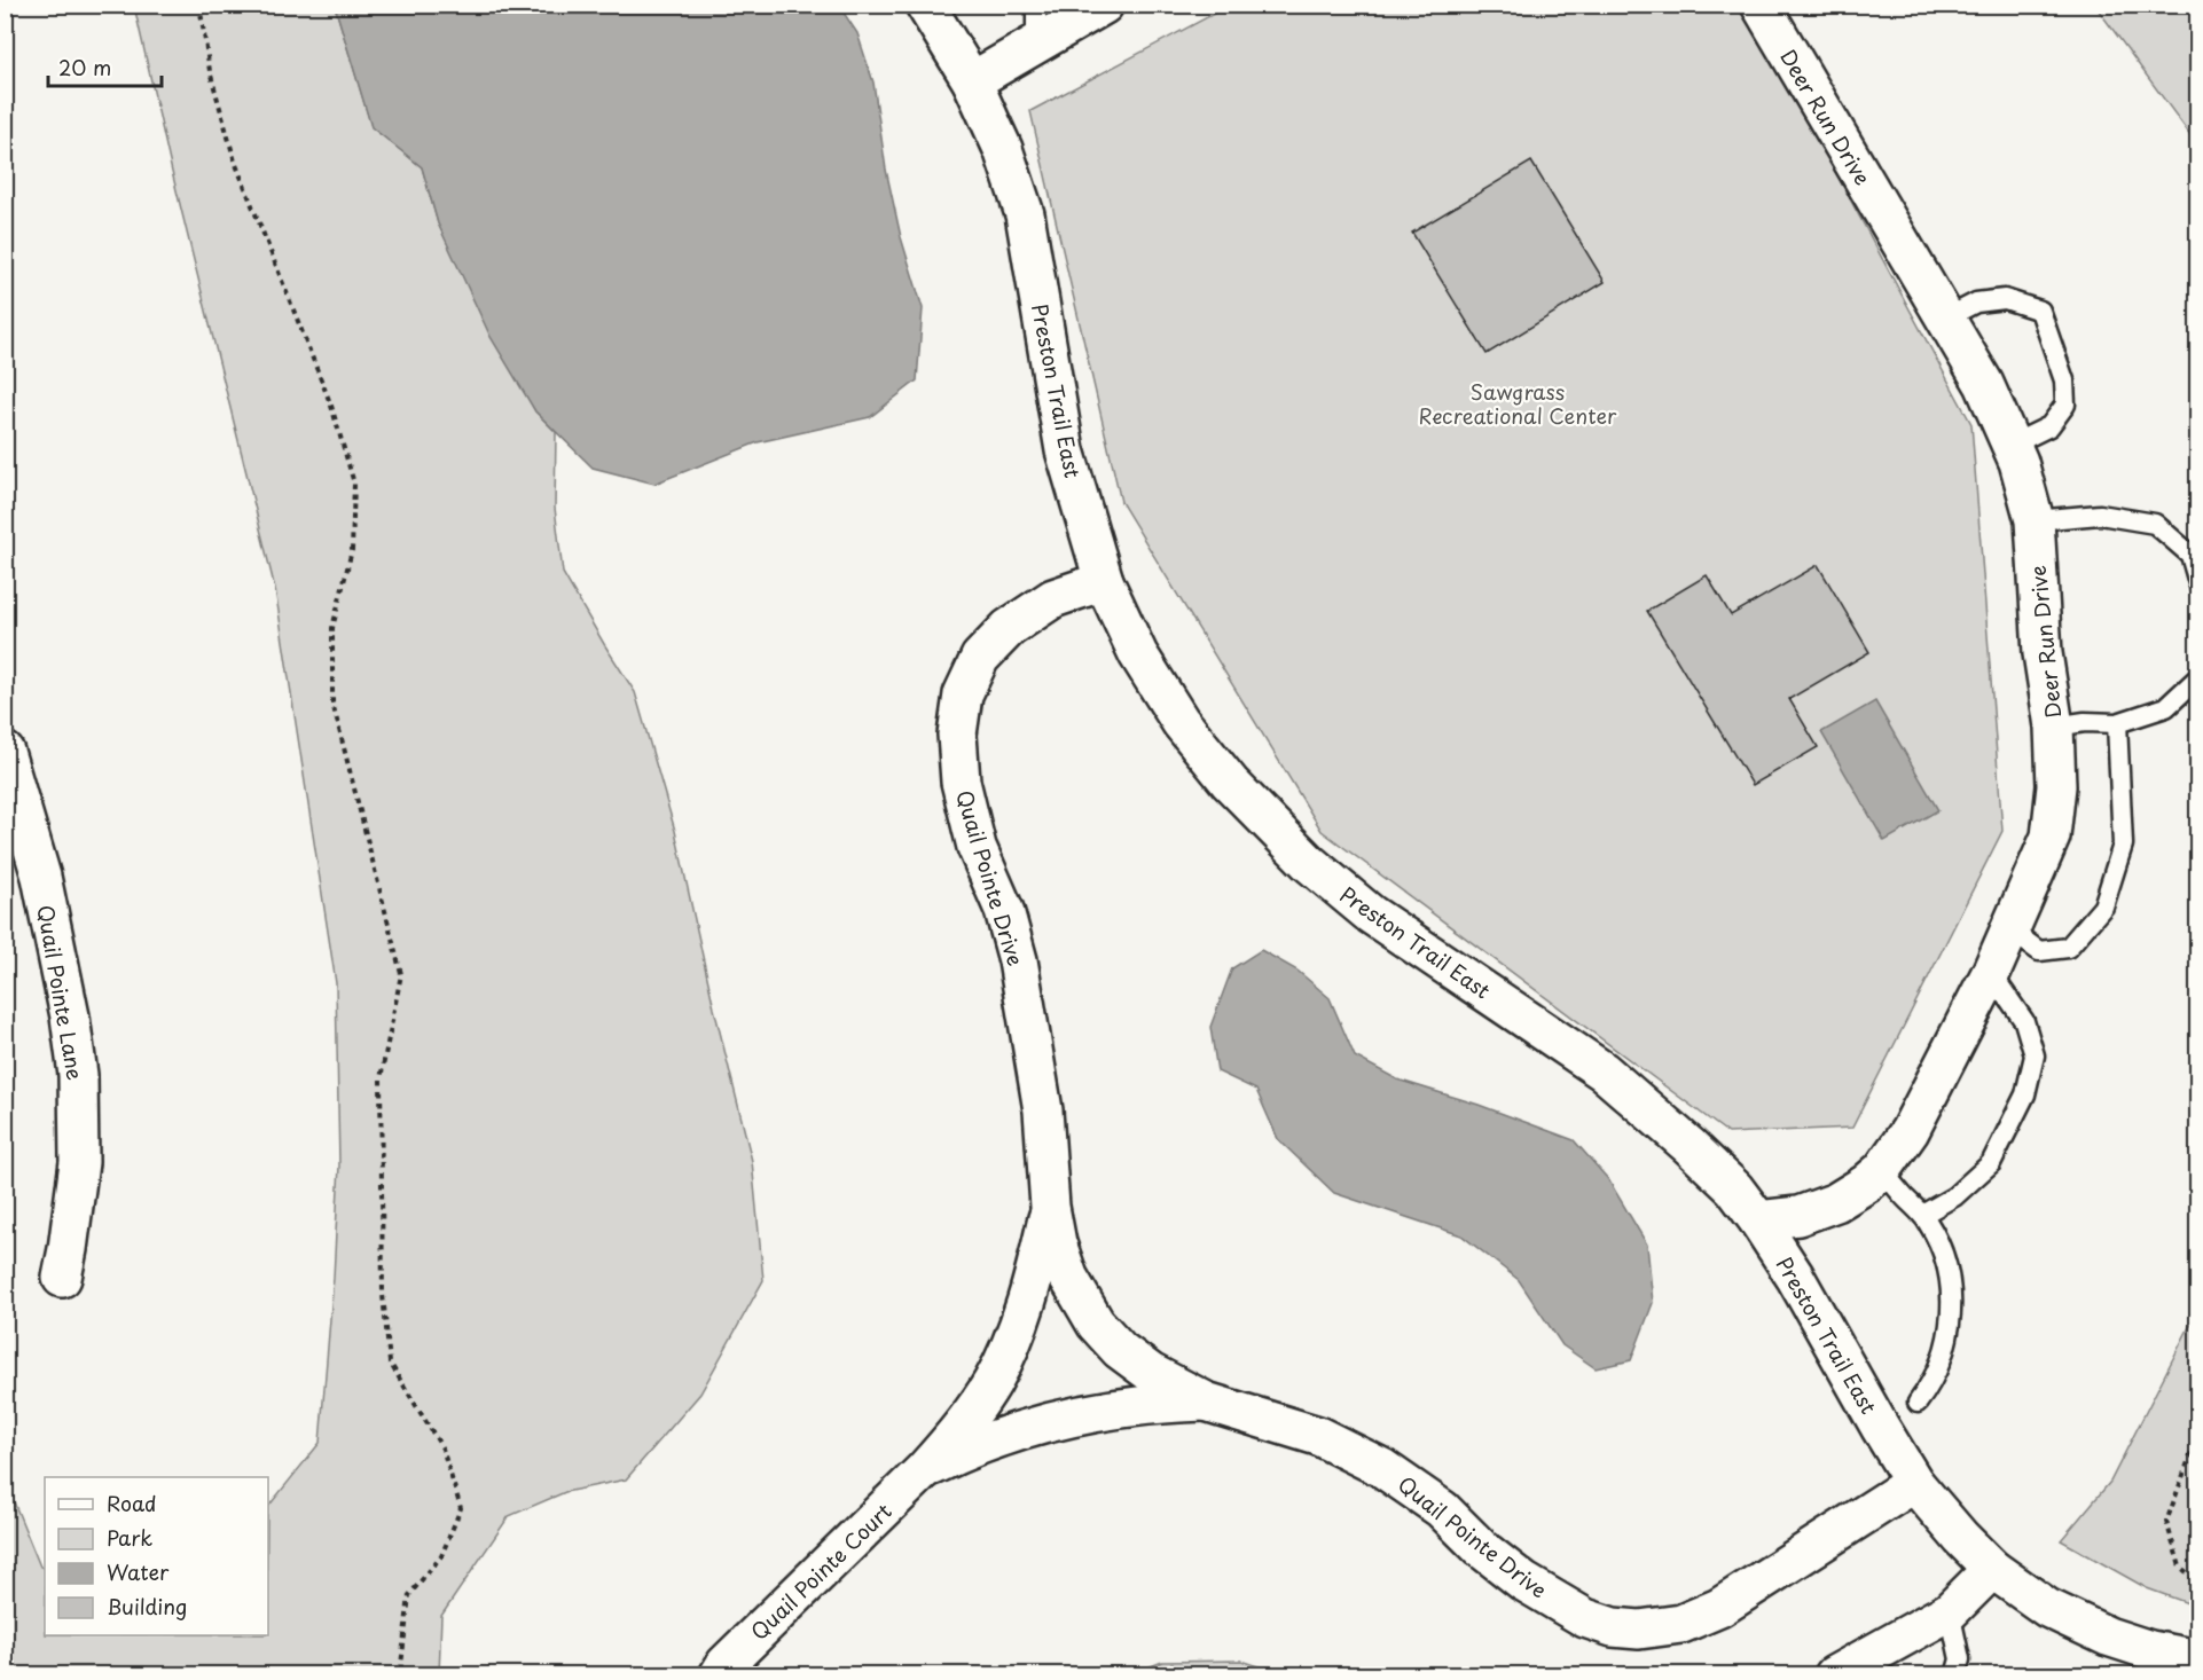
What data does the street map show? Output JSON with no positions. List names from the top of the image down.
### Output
{
  "streets": {
    "street": [
      "Deer Run Drive",
      "Preston Trail East",
      "Quail Pointe Drive",
      "Quail Pointe Lane",
      "Quail Pointe Court"
    ]
  },
  "crossings": [
    ["Deer Run Drive", "Preston Trail East"],
    ["Preston Trail East", "Quail Pointe Drive"],
    ["Quail Pointe Drive", "Quail Pointe Court"]
  ],
  "parks": ["Sawgrass Recreational Center"],
  "legend": [
    "Road",
    "Park",
    "Water",
    "Building"
  ],
  "scale_bar": "20 m"
}
